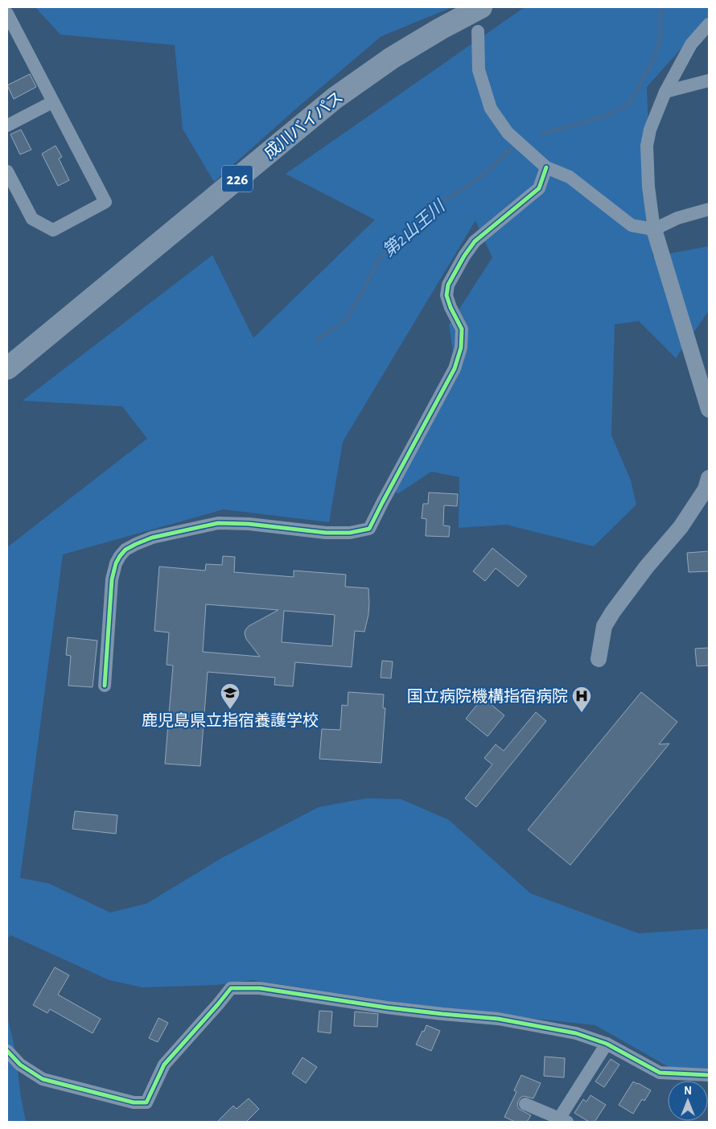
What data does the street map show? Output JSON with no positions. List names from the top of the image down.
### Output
{
  "streets": {
    "highway": ["成川バイパス", "226"]
  },
  "water": ["第2山王川"],
  "places": {
    "school or university": ["鹿児島県立指宿養護学校"],
    "hospital": ["国立病院機構指宿病院"]
  },
  "north": "top"
}
